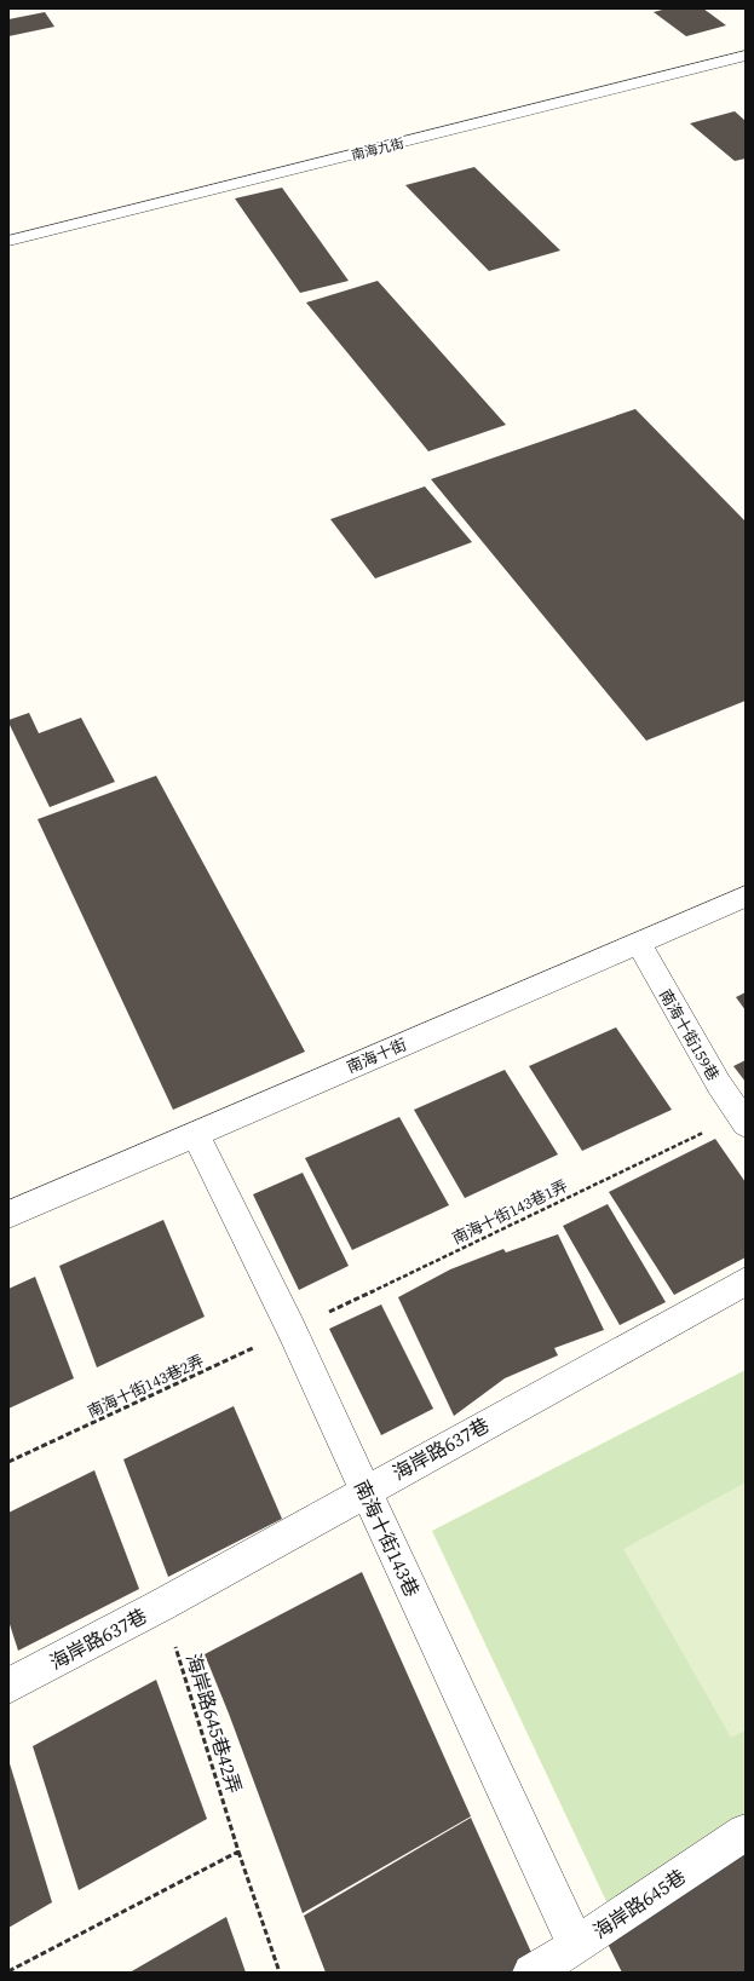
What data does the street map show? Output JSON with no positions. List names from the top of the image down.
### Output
{
  "streets": {
    "street": [
      "南海九街",
      "南海十街159巷",
      "南海十街",
      "海岸路637巷",
      "南海十街143巷",
      "海岸路645巷"
    ],
    "path": ["南海十街143巷1弄", "南海十街143巷2弄", "海岸路645巷42弄"]
  },
  "crossings": [
    ["南海十街159巷", "南海十街"],
    ["南海十街159巷", "南海十街143巷1弄"],
    ["南海十街", "南海十街143巷"],
    ["南海十街143巷1弄", "南海十街143巷2弄"],
    ["南海十街143巷1弄", "南海十街143巷"],
    ["南海十街143巷2弄", "南海十街143巷"],
    ["海岸路637巷", "南海十街143巷"],
    ["海岸路637巷", "海岸路645巷42弄"],
    ["南海十街143巷", "海岸路645巷"]
  ]
}
